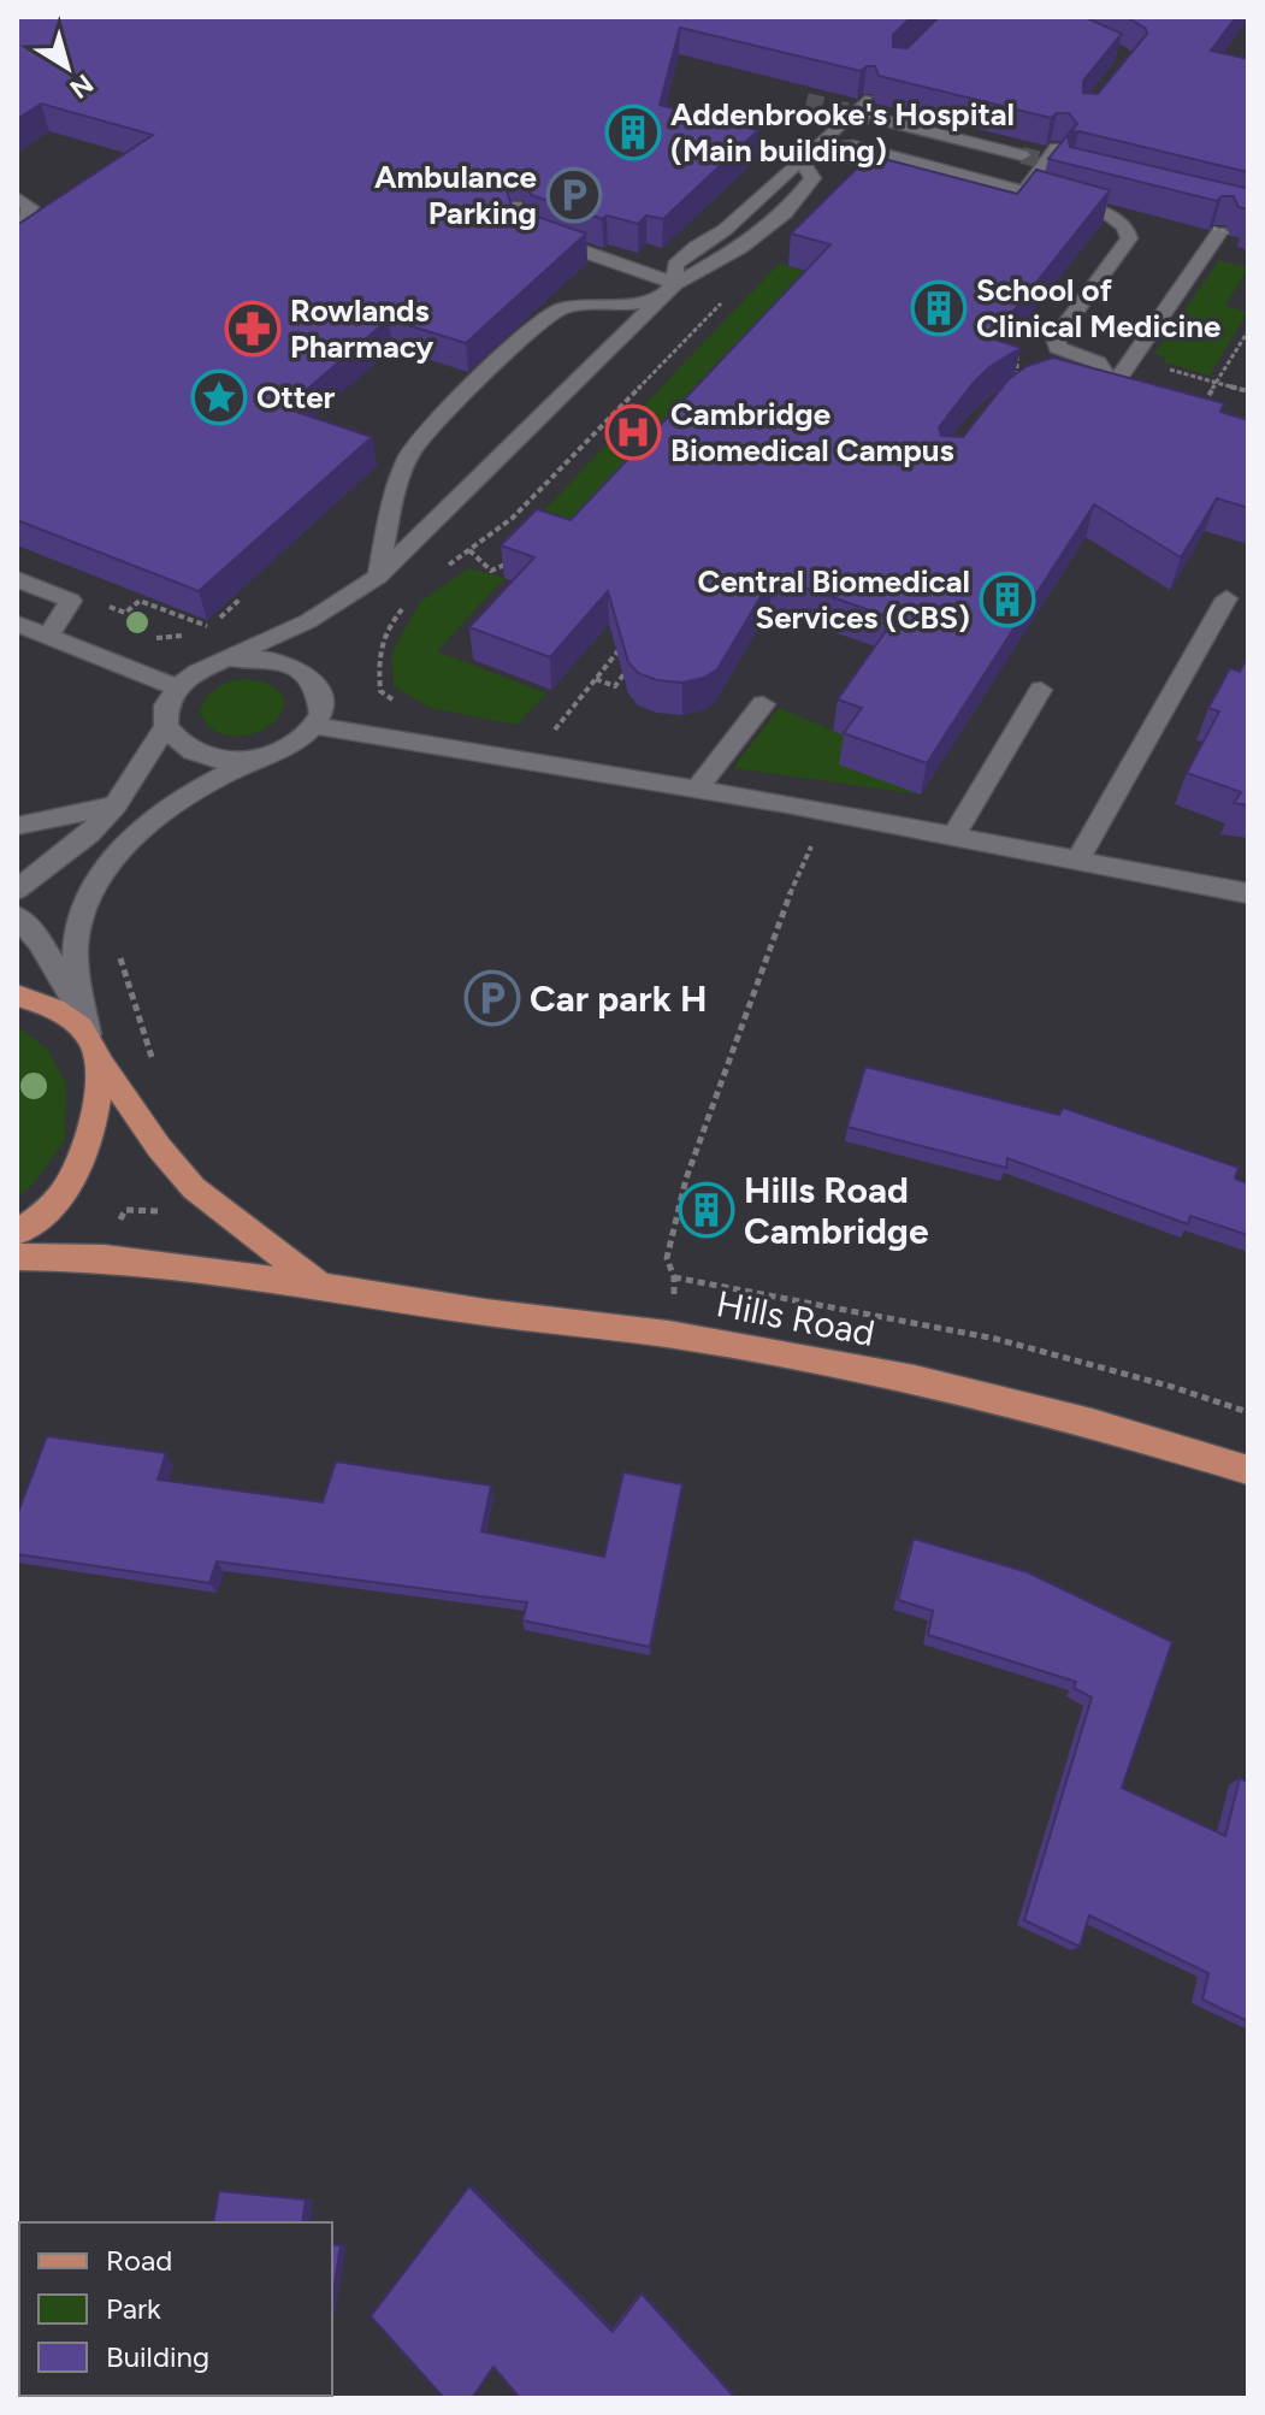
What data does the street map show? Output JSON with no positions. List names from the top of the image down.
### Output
{
  "streets": {
    "main road": ["Hills Road"]
  },
  "places": {
    "building": [
      "Addenbrooke's Hospital (Main building)",
      "School of Clinical Medicine",
      "Central Biomedical Services (CBS)",
      "Hills Road Cambridge"
    ],
    "parking": ["Ambulance Parking", "Car park H"],
    "pharmacy": ["Rowlands Pharmacy"],
    "place": ["Otter"],
    "hospital": ["Cambridge Biomedical Campus"]
  },
  "legend": ["Road", "Park", "Building"],
  "north": "bottom right"
}
